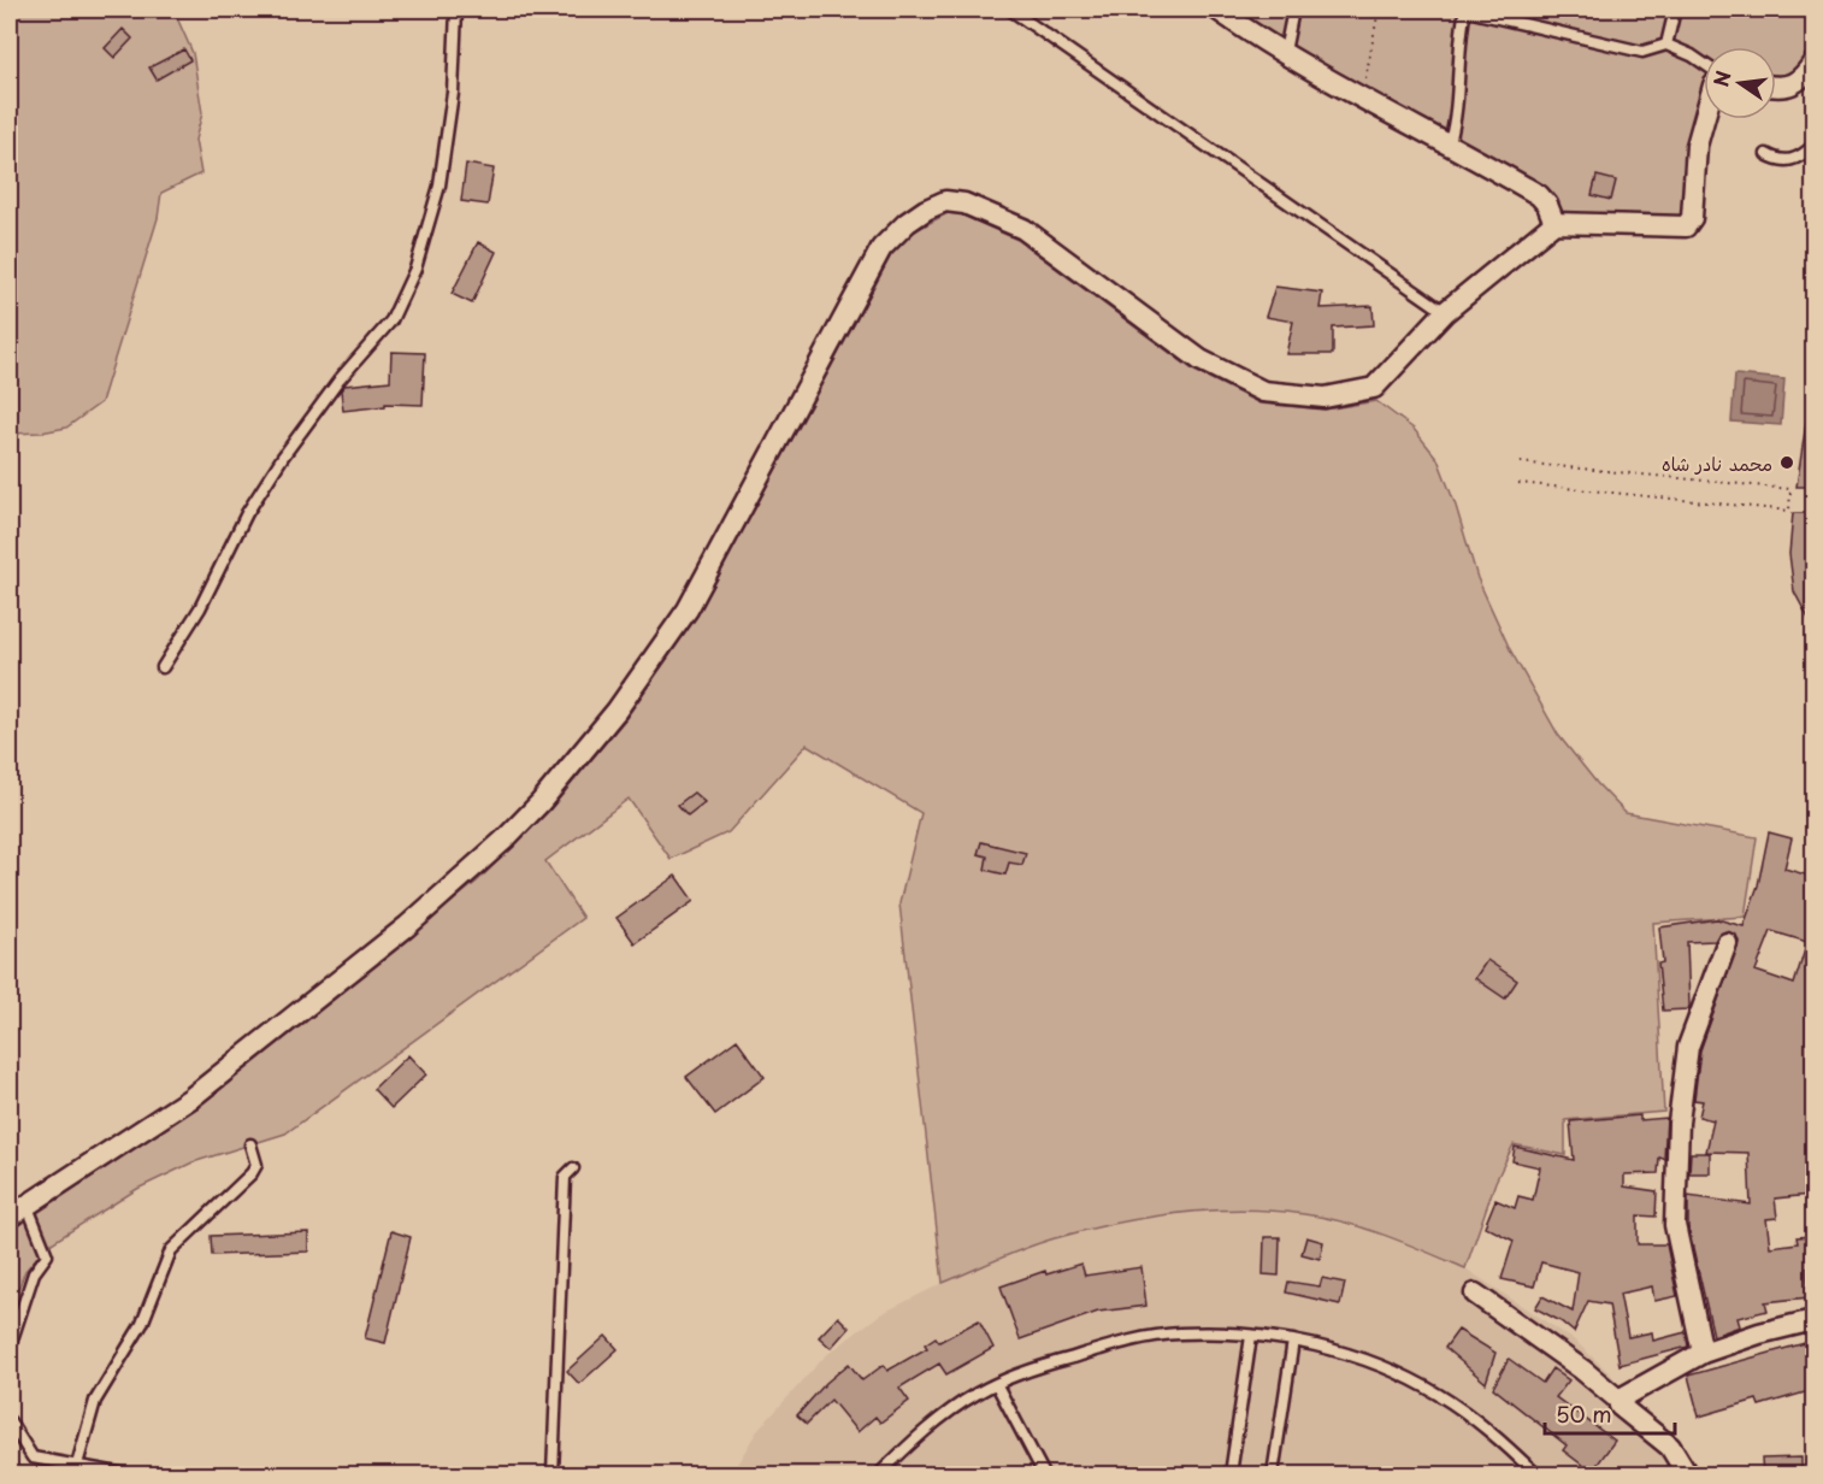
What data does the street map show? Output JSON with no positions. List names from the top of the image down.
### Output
{
  "places": ["محمد نادر شاه"],
  "scale_bar": "50 m",
  "north": "left"
}
